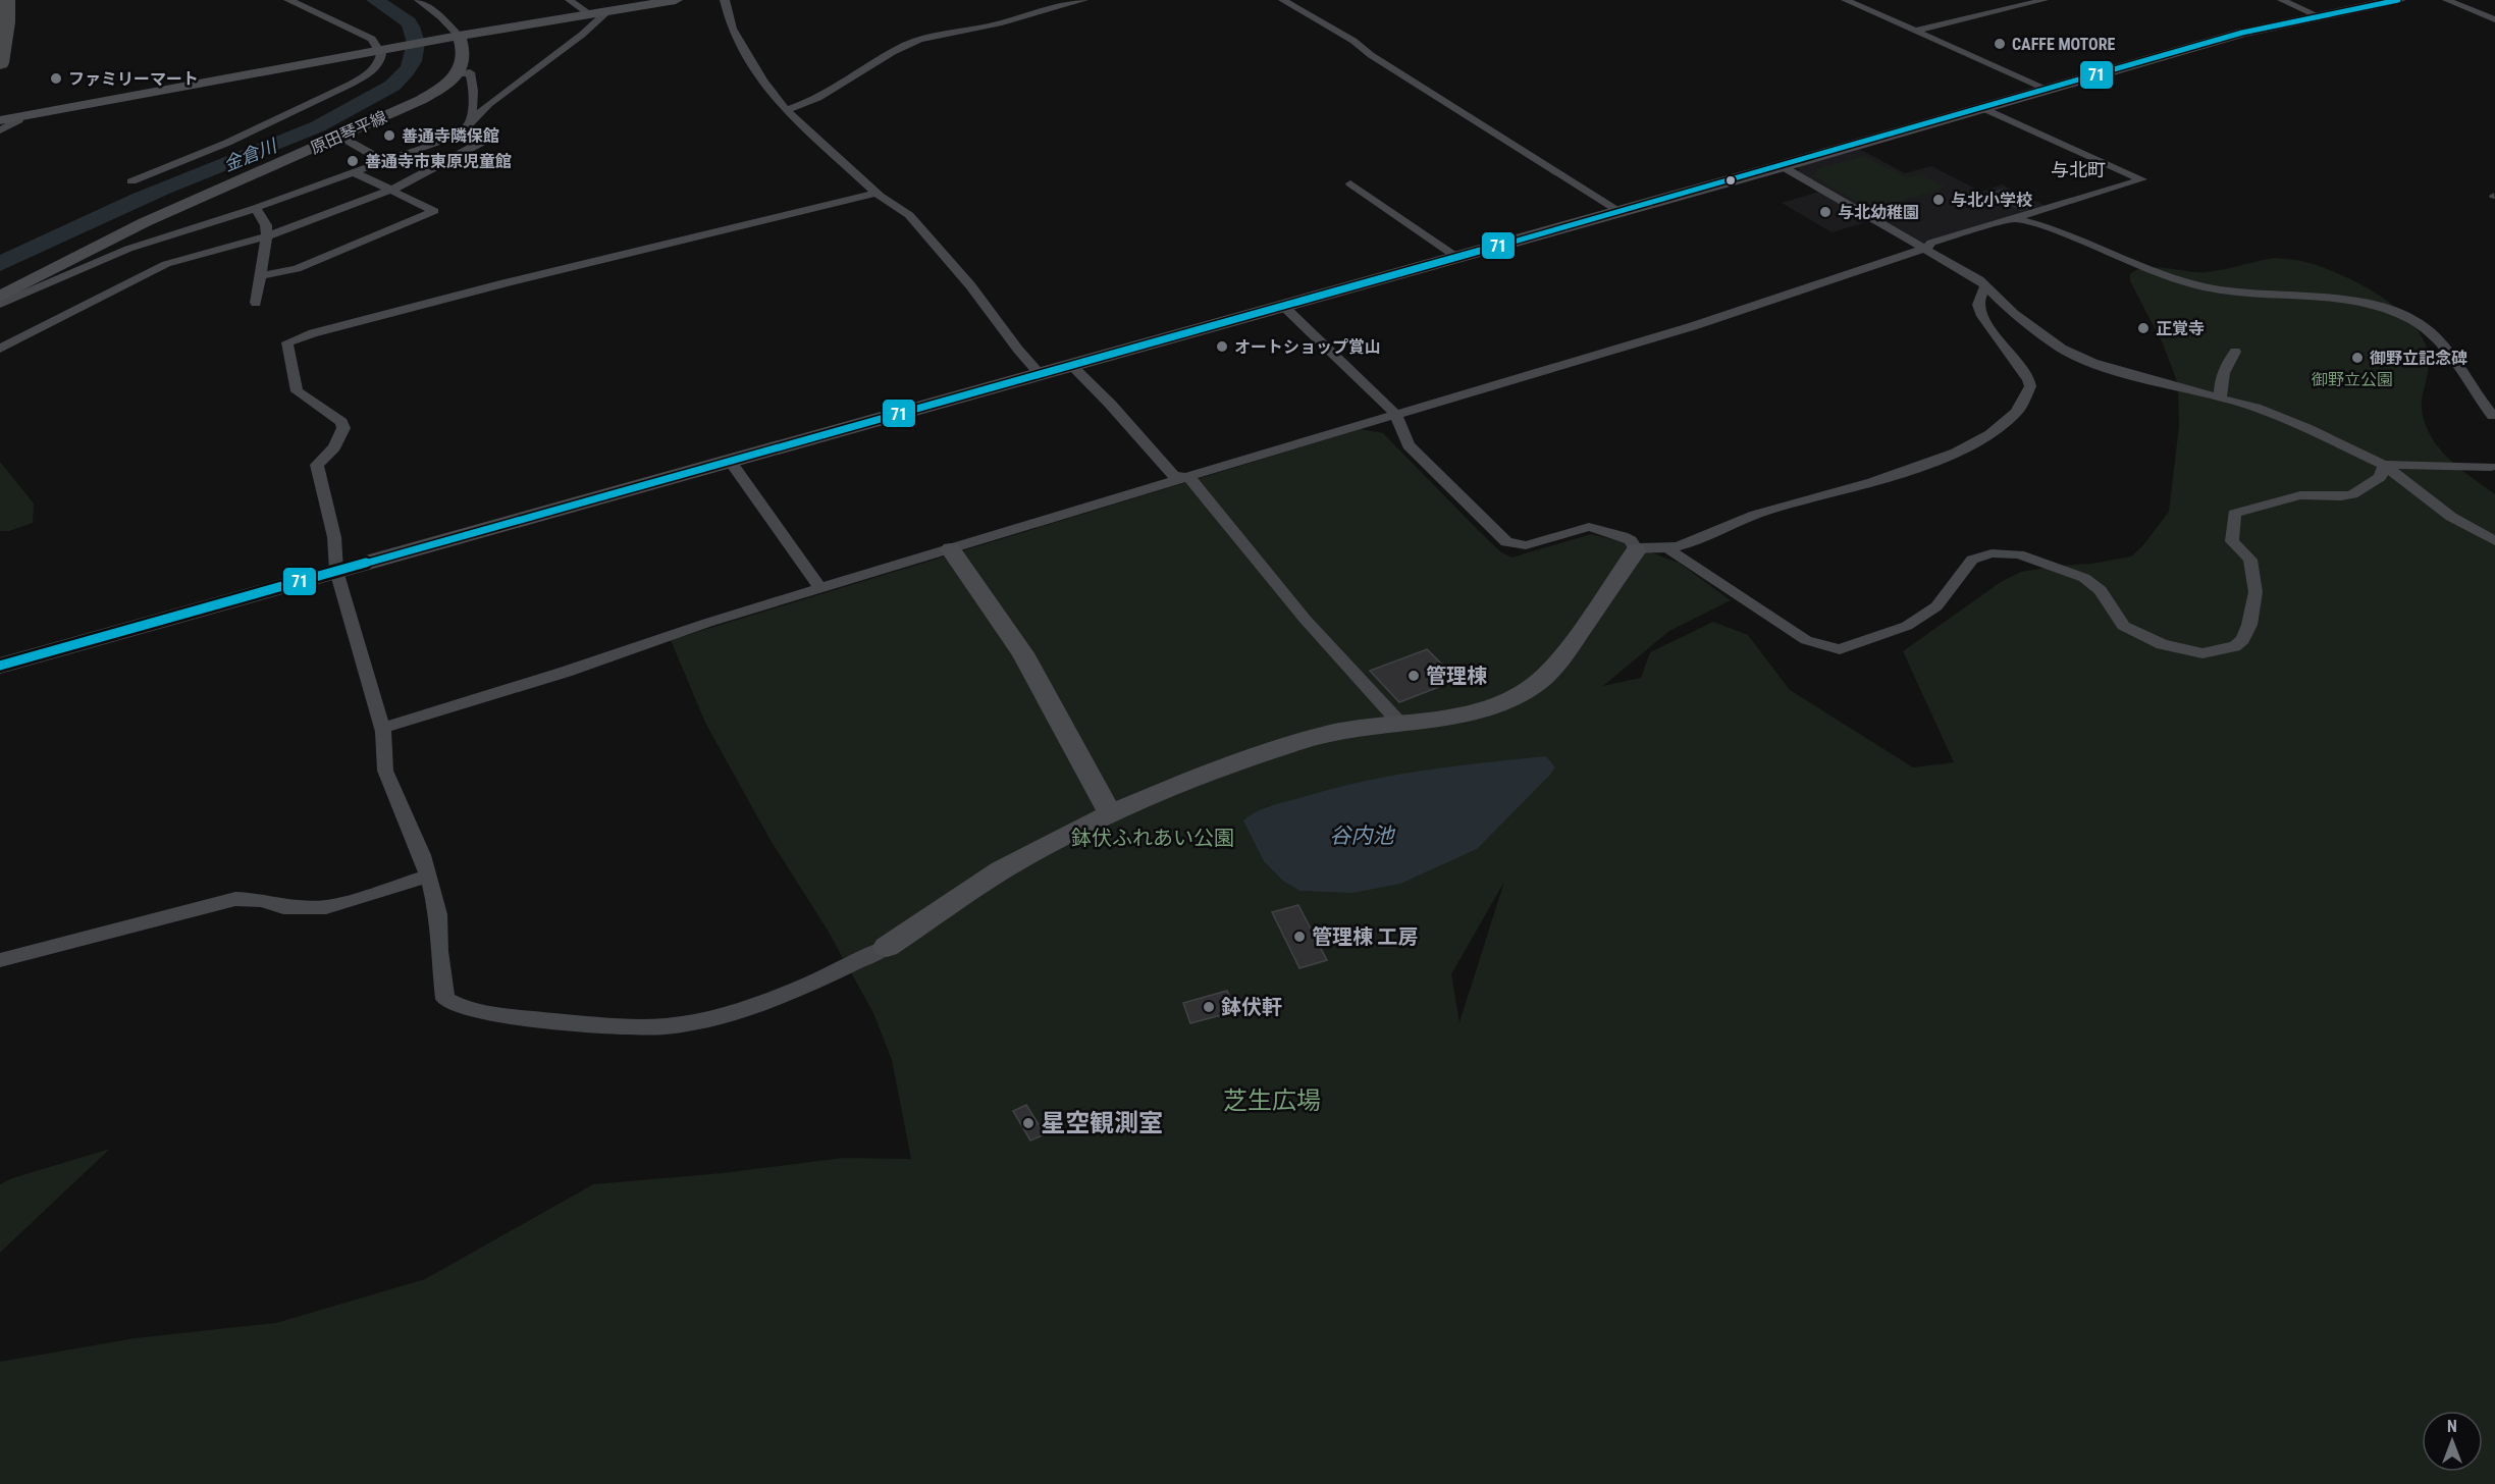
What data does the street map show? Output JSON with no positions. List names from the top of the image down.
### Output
{
  "streets": {
    "street": ["原田琴平線"]
  },
  "districts": ["与北町"],
  "water": ["金倉川", "谷内池"],
  "parks": ["御野立公園", "鉢伏ふれあい公園", "芝生広場"],
  "places": [
    "CAFFE MOTORE",
    "ファミリーマート",
    "善通寺隣保館",
    "善通寺市東原児童館",
    "与北小学校",
    "与北幼稚園",
    "正覚寺",
    "オートショップ賞山",
    "御野立記念碑",
    "管理棟",
    "管理棟 工房",
    "鉢伏軒",
    "星空観測室"
  ],
  "lines": ["transit line 71"],
  "north": "top"
}
